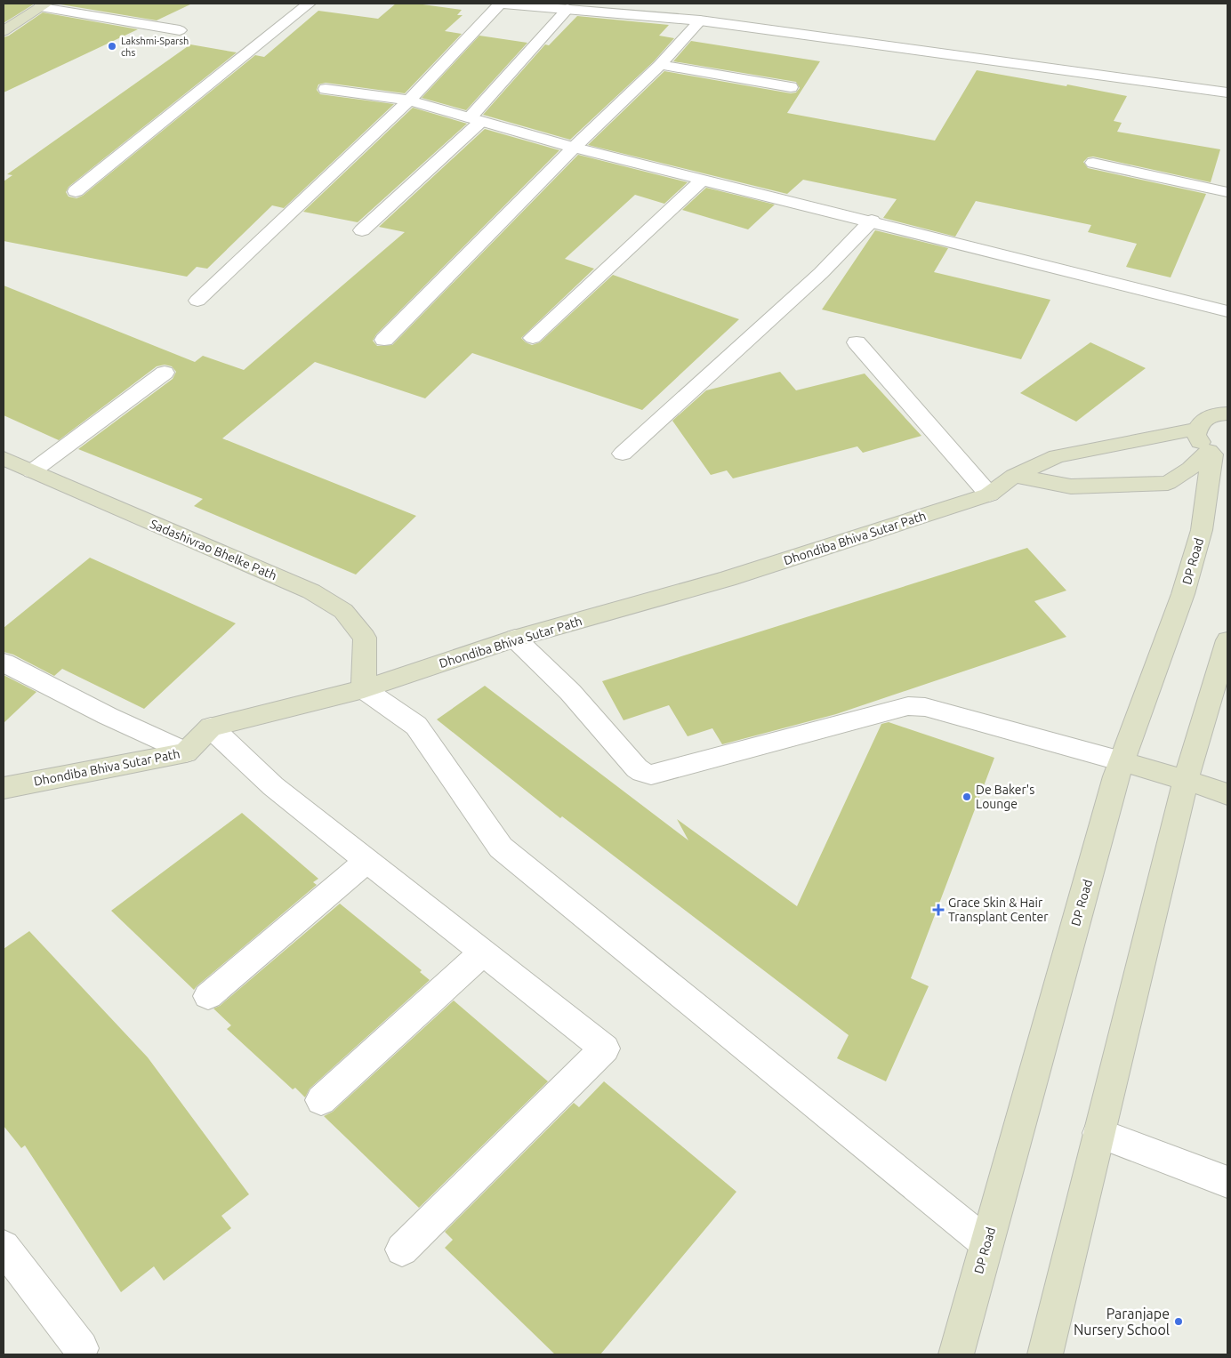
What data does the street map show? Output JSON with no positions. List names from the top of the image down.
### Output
{
  "streets": {
    "street": ["Dhondiba Bhiva Sutar Path", "Sadashivrao Bhelke Path", "DP Road"]
  },
  "crossings": [
    ["Dhondiba Bhiva Sutar Path", "Sadashivrao Bhelke Path"]
  ],
  "places": {
    "other": ["Lakshmi-Sparsh chs", "De Baker's Lounge", "Paranjape Nursery School"],
    "health": ["Grace Skin & Hair Transplant Center"]
  }
}
